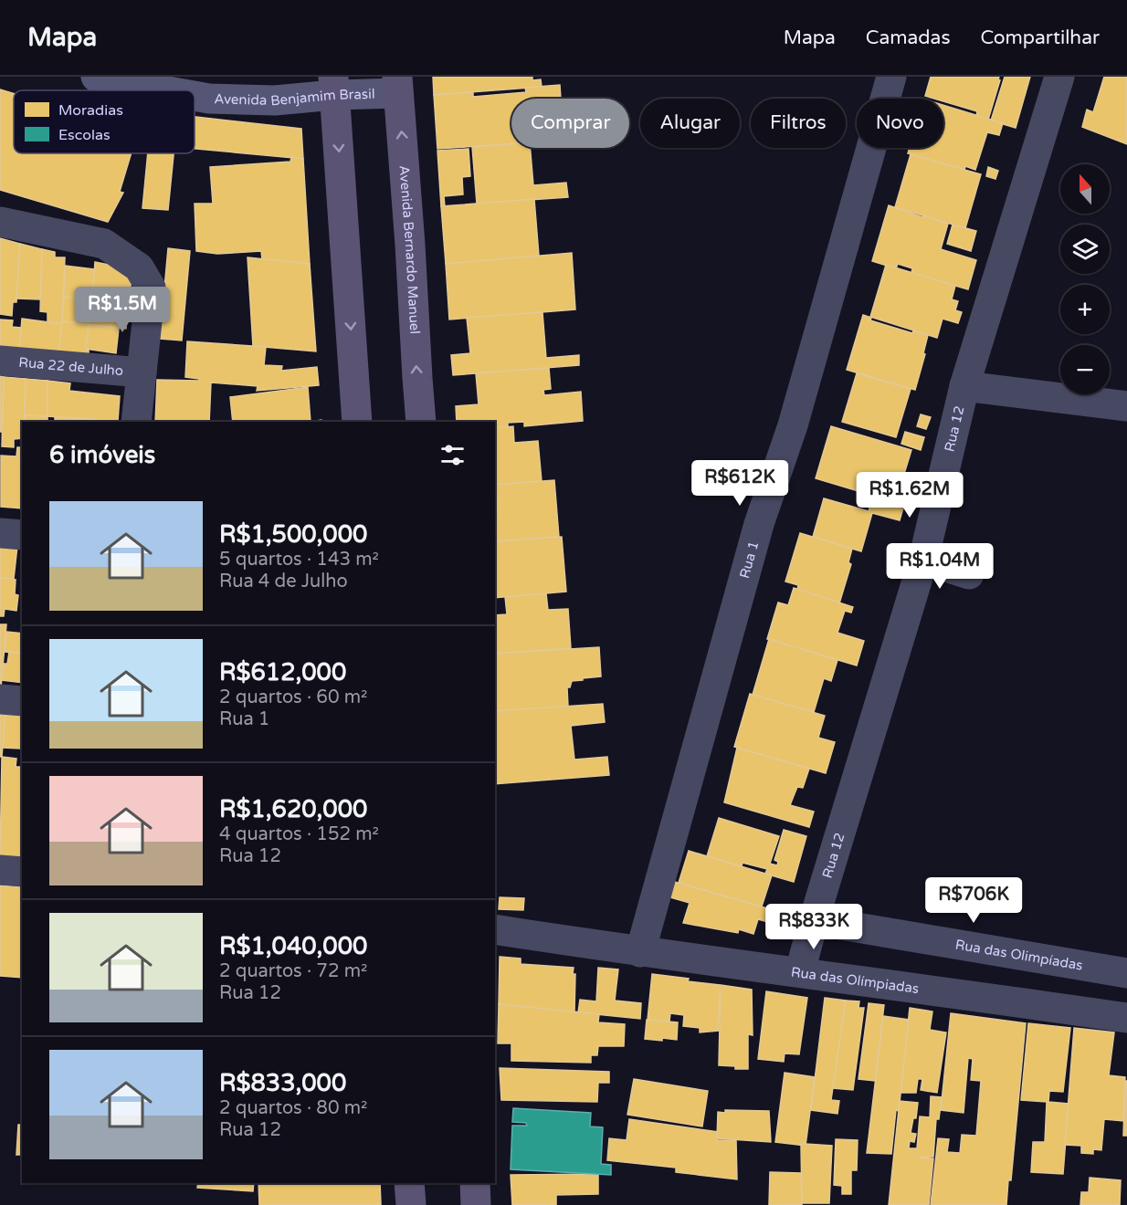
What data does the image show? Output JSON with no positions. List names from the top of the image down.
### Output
{
  "streets": {
    "main road": ["Avenida Benjamim Brasil", "Avenida Bernardo Manuel"],
    "street": [
      "Rua 22 de Julho",
      "Rua 12",
      "Rua 1",
      "Rua das Olimpíadas",
      "Rua das Olímpiadas"
    ]
  },
  "crossings": [
    ["Avenida Benjamim Brasil", "Avenida Bernardo Manuel"],
    ["Rua 12", "Rua das Olimpíadas"],
    ["Rua 12", "Rua das Olímpiadas"],
    ["Rua 1", "Rua das Olímpiadas"]
  ],
  "legend": ["Moradias", "Escolas"],
  "north": "top",
  "page": {
    "header": "Mapa",
    "nav": ["Mapa", "Camadas", "Compartilhar"],
    "chip": [
      "Comprar",
      "Alugar",
      "Filtros",
      "Novo"
    ],
    "map_buttons": ["+", "−"],
    "price": [
      "R$1.5M",
      "R$612K",
      "R$1.62M",
      "R$1.04M",
      "R$706K",
      "R$833K"
    ],
    "heading": "6 imóveis",
    "list": [
      {
        "name": "R$1,500,000",
        "note": "5 quartos · 143 m² · Rua 4 de Julho"
      },
      {
        "name": "R$612,000",
        "note": "2 quartos · 60 m² · Rua 1"
      },
      {
        "name": "R$1,620,000",
        "note": "4 quartos · 152 m² · Rua 12"
      },
      {
        "name": "R$1,040,000",
        "note": "2 quartos · 72 m² · Rua 12"
      },
      {
        "name": "R$833,000",
        "note": "2 quartos · 80 m² · Rua 12"
      }
    ]
  }
}
